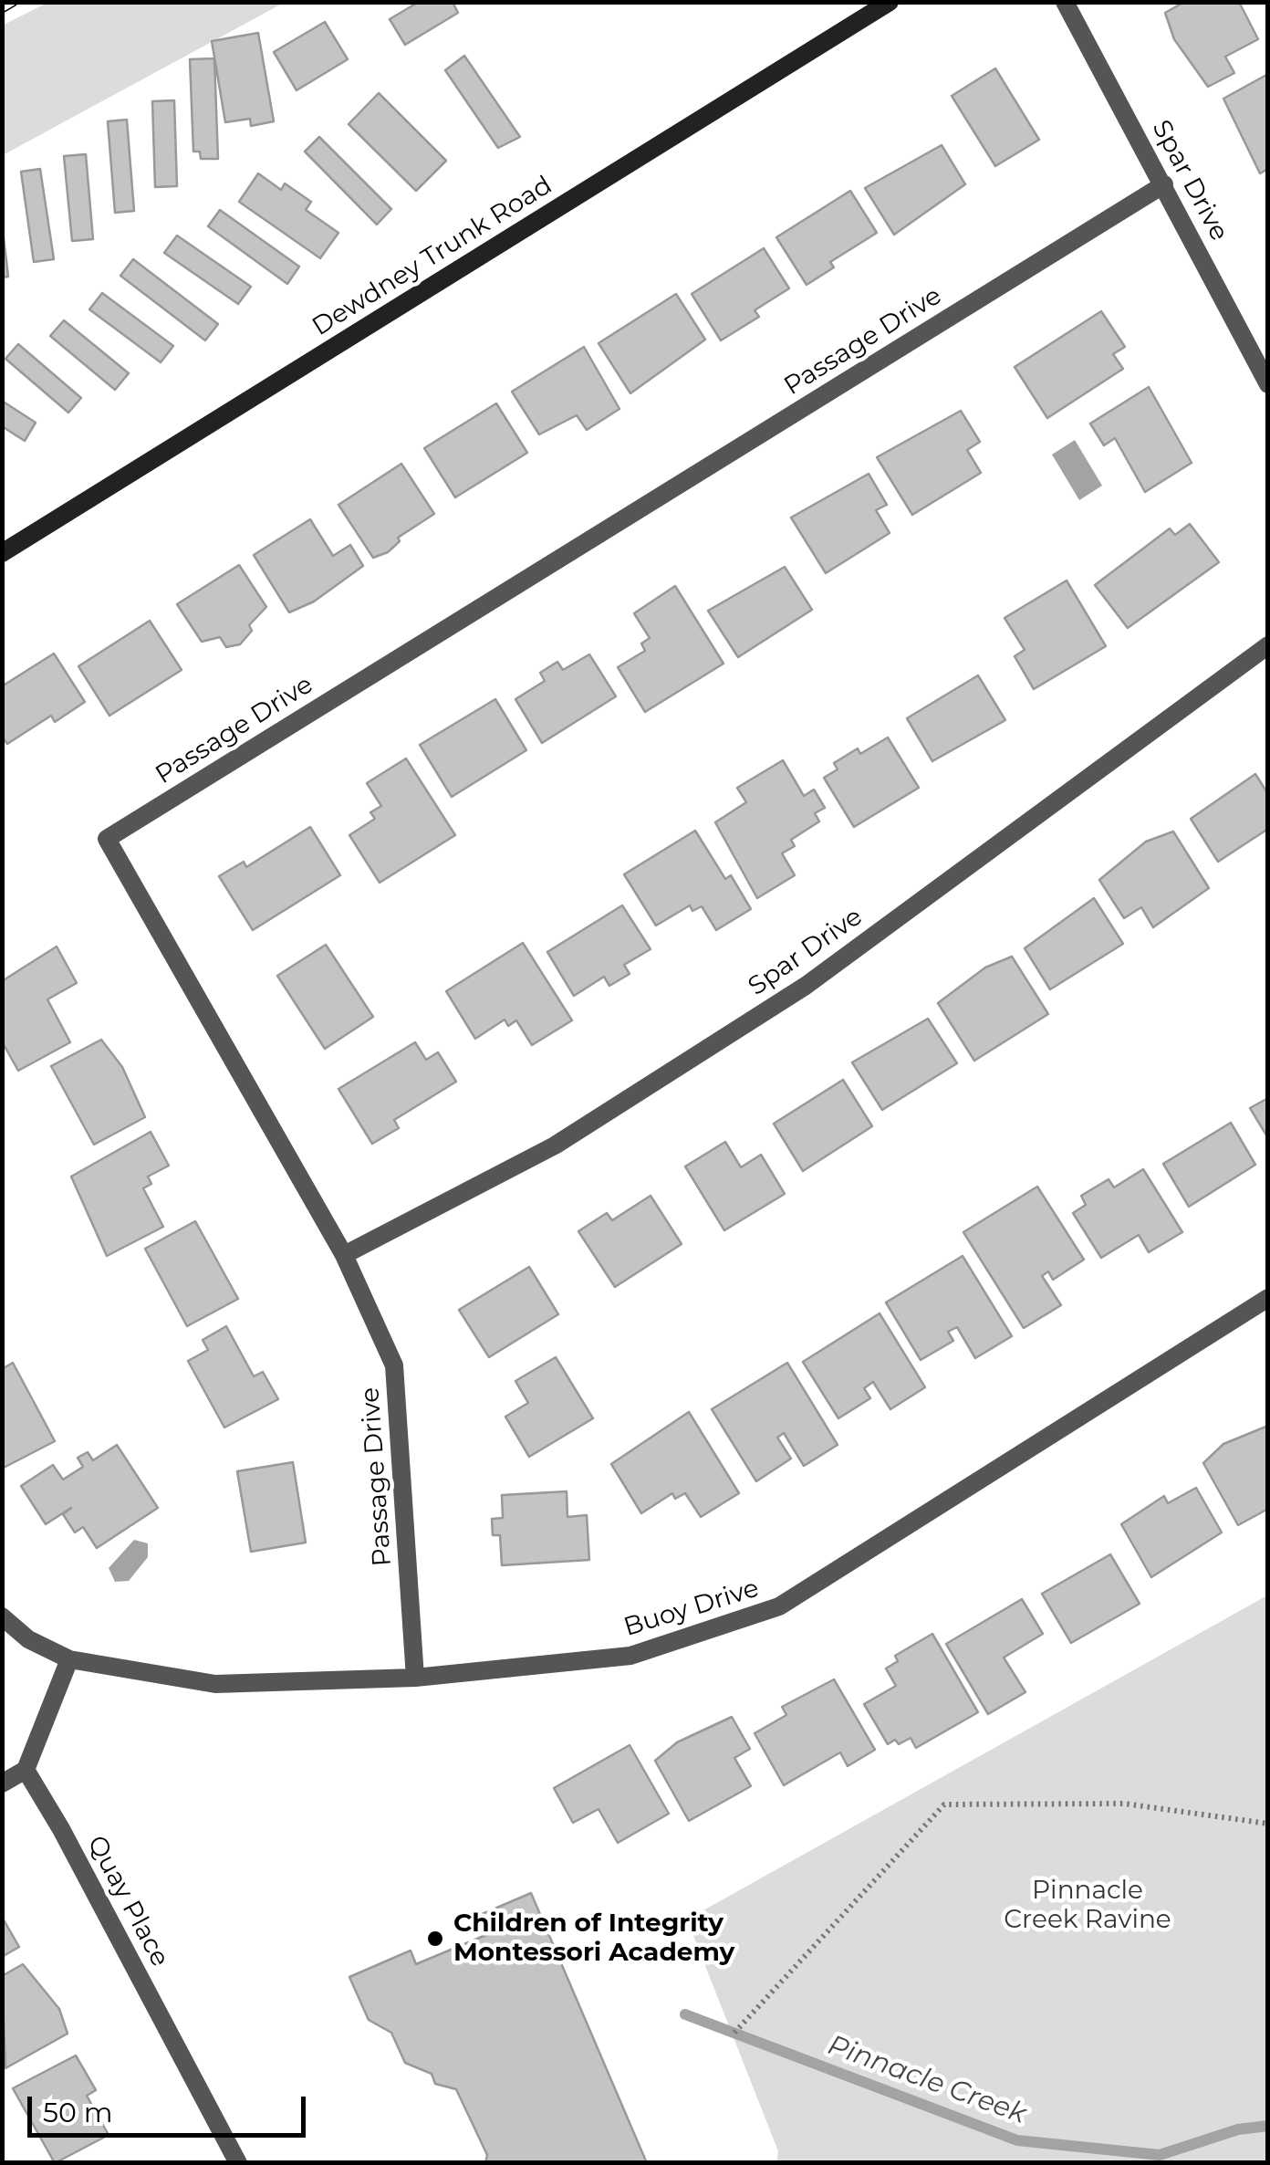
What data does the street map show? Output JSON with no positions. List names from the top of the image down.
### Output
{
  "streets": {
    "main road": ["Dewdney Trunk Road"],
    "street": [
      "Spar Drive",
      "Passage Drive",
      "Buoy Drive",
      "Quay Place"
    ]
  },
  "crossings": [
    ["Spar Drive", "Passage Drive"],
    ["Passage Drive", "Buoy Drive"]
  ],
  "water": ["Pinnacle Creek"],
  "parks": ["Pinnacle Creek Ravine"],
  "places": ["Children of Integrity Montessori Academy"],
  "scale_bar": "50 m"
}
